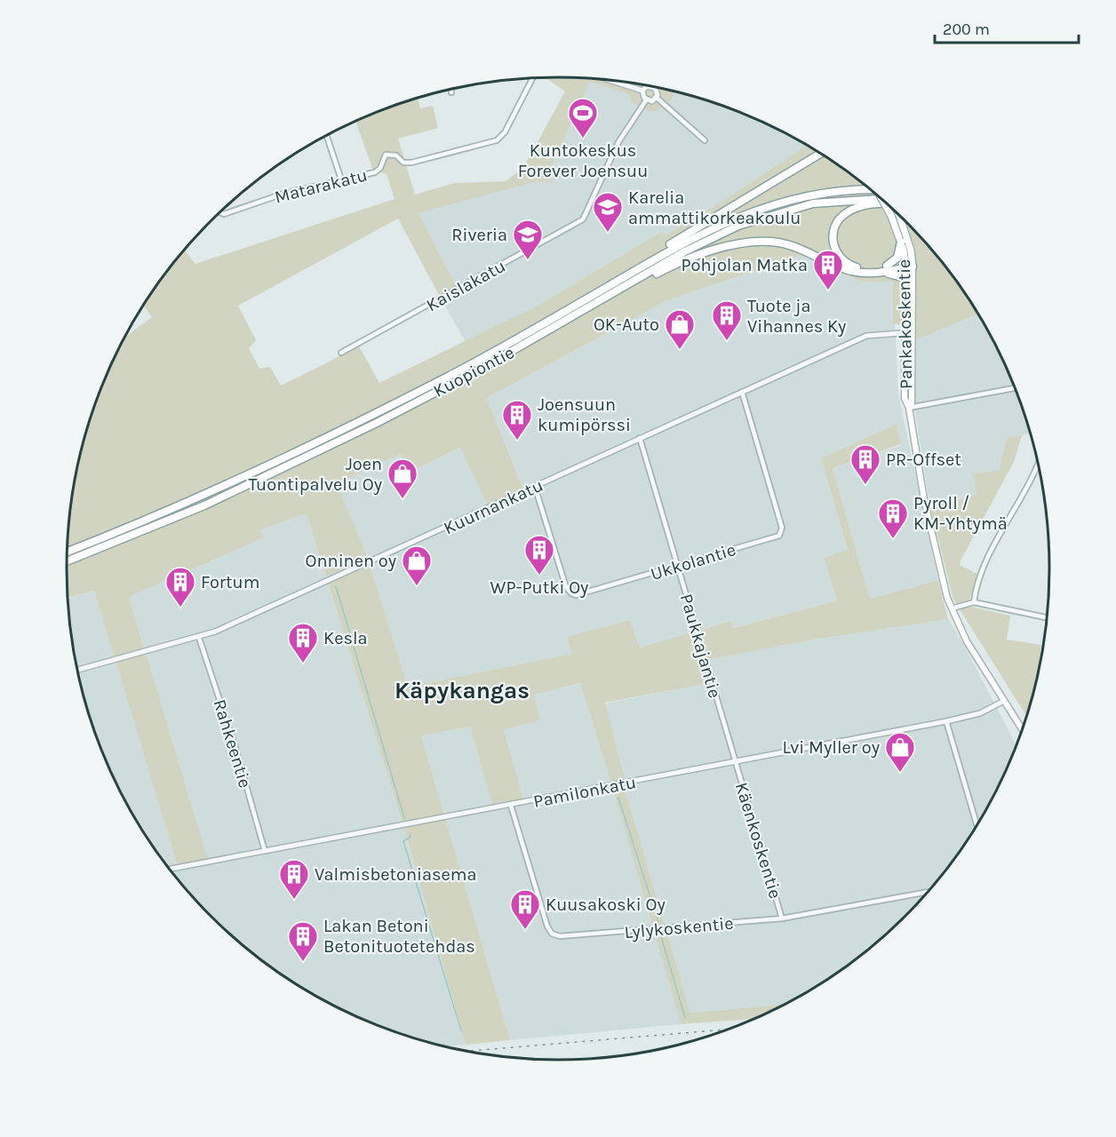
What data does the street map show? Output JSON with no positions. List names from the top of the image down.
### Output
{
  "streets": {
    "highway": ["Kuopiontie"],
    "main road": ["Pankakoskentie"],
    "street": [
      "Matarakatu",
      "Kaislakatu",
      "Kuurnankatu",
      "Ukkolantie",
      "Paukkajantie",
      "Rahkeentie",
      "Pamilonkatu",
      "Käenkoskentie",
      "Lylykoskentie"
    ]
  },
  "crossings": [
    ["Pankakoskentie", "Kuurnankatu"],
    ["Pankakoskentie", "Pamilonkatu"],
    ["Kuurnankatu", "Ukkolantie"],
    ["Kuurnankatu", "Paukkajantie"],
    ["Kuurnankatu", "Rahkeentie"],
    ["Ukkolantie", "Paukkajantie"],
    ["Paukkajantie", "Pamilonkatu"],
    ["Paukkajantie", "Käenkoskentie"],
    ["Rahkeentie", "Pamilonkatu"],
    ["Pamilonkatu", "Käenkoskentie"],
    ["Pamilonkatu", "Lylykoskentie"],
    ["Käenkoskentie", "Lylykoskentie"]
  ],
  "districts": ["Käpykangas"],
  "places": {
    "sports": ["Kuntokeskus Forever Joensuu"],
    "school or university": ["Karelia ammattikorkeakoulu", "Riveria"],
    "building": [
      "Pohjolan Matka",
      "Tuote ja Vihannes Ky",
      "Joensuun kumipörssi",
      "PR-Offset",
      "Pyroll / KM-Yhtymä",
      "WP-Putki Oy",
      "Fortum",
      "Kesla",
      "Valmisbetoniasema",
      "Kuusakoski Oy",
      "Lakan Betoni Betonituotetehdas"
    ],
    "shop": [
      "OK-Auto",
      "Joen Tuontipalvelu Oy",
      "Onninen oy",
      "Lvi Myller oy"
    ]
  },
  "scale_bar": "200 m"
}
